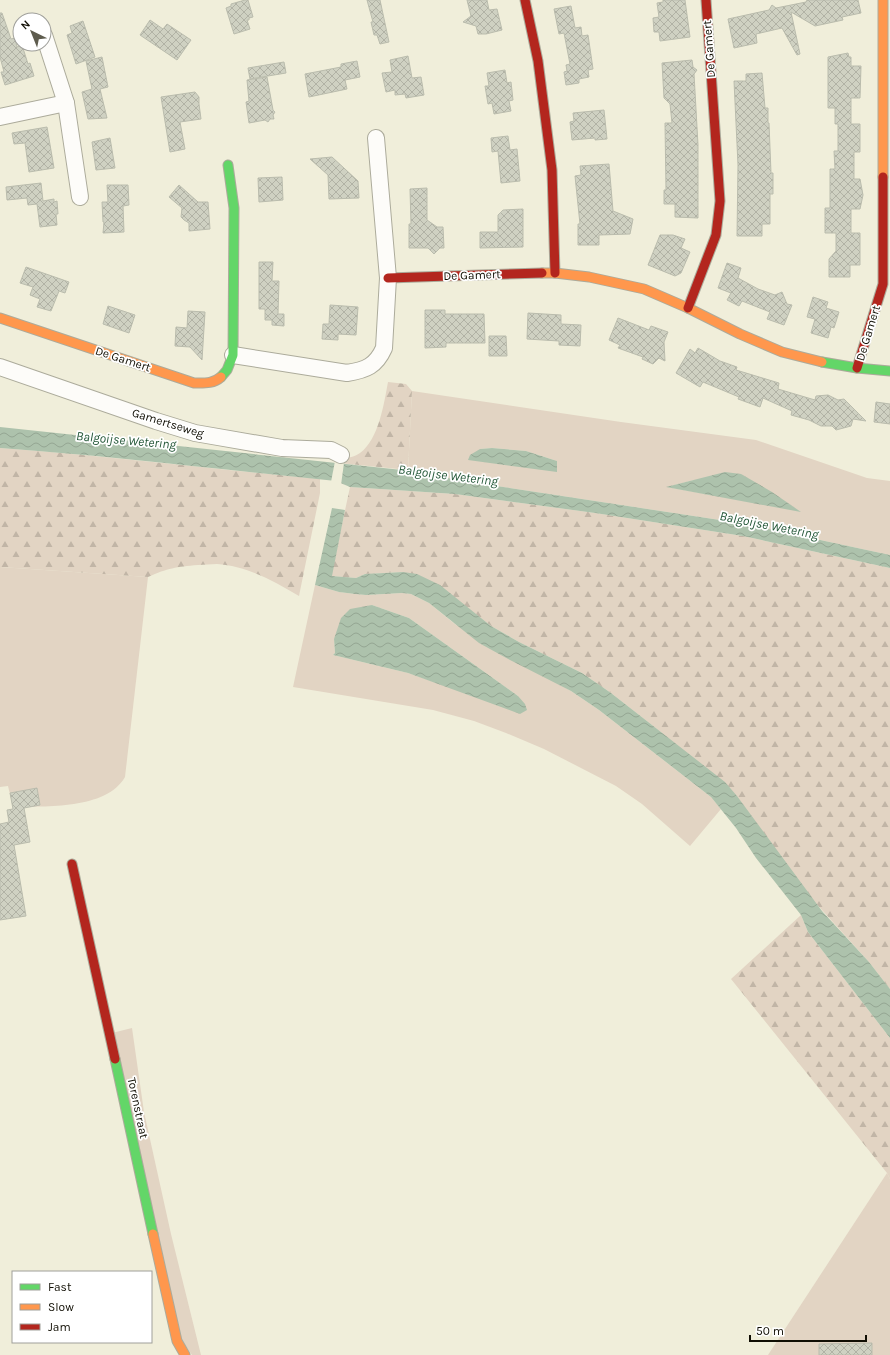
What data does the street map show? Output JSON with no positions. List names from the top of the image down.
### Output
{
  "streets": {
    "street": ["De Gamert", "Gamertseweg", "Torenstraat"]
  },
  "water": ["Balgoijse Wetering"],
  "legend": ["Fast", "Slow", "Jam"],
  "scale_bar": "50 m",
  "north": "top left"
}
